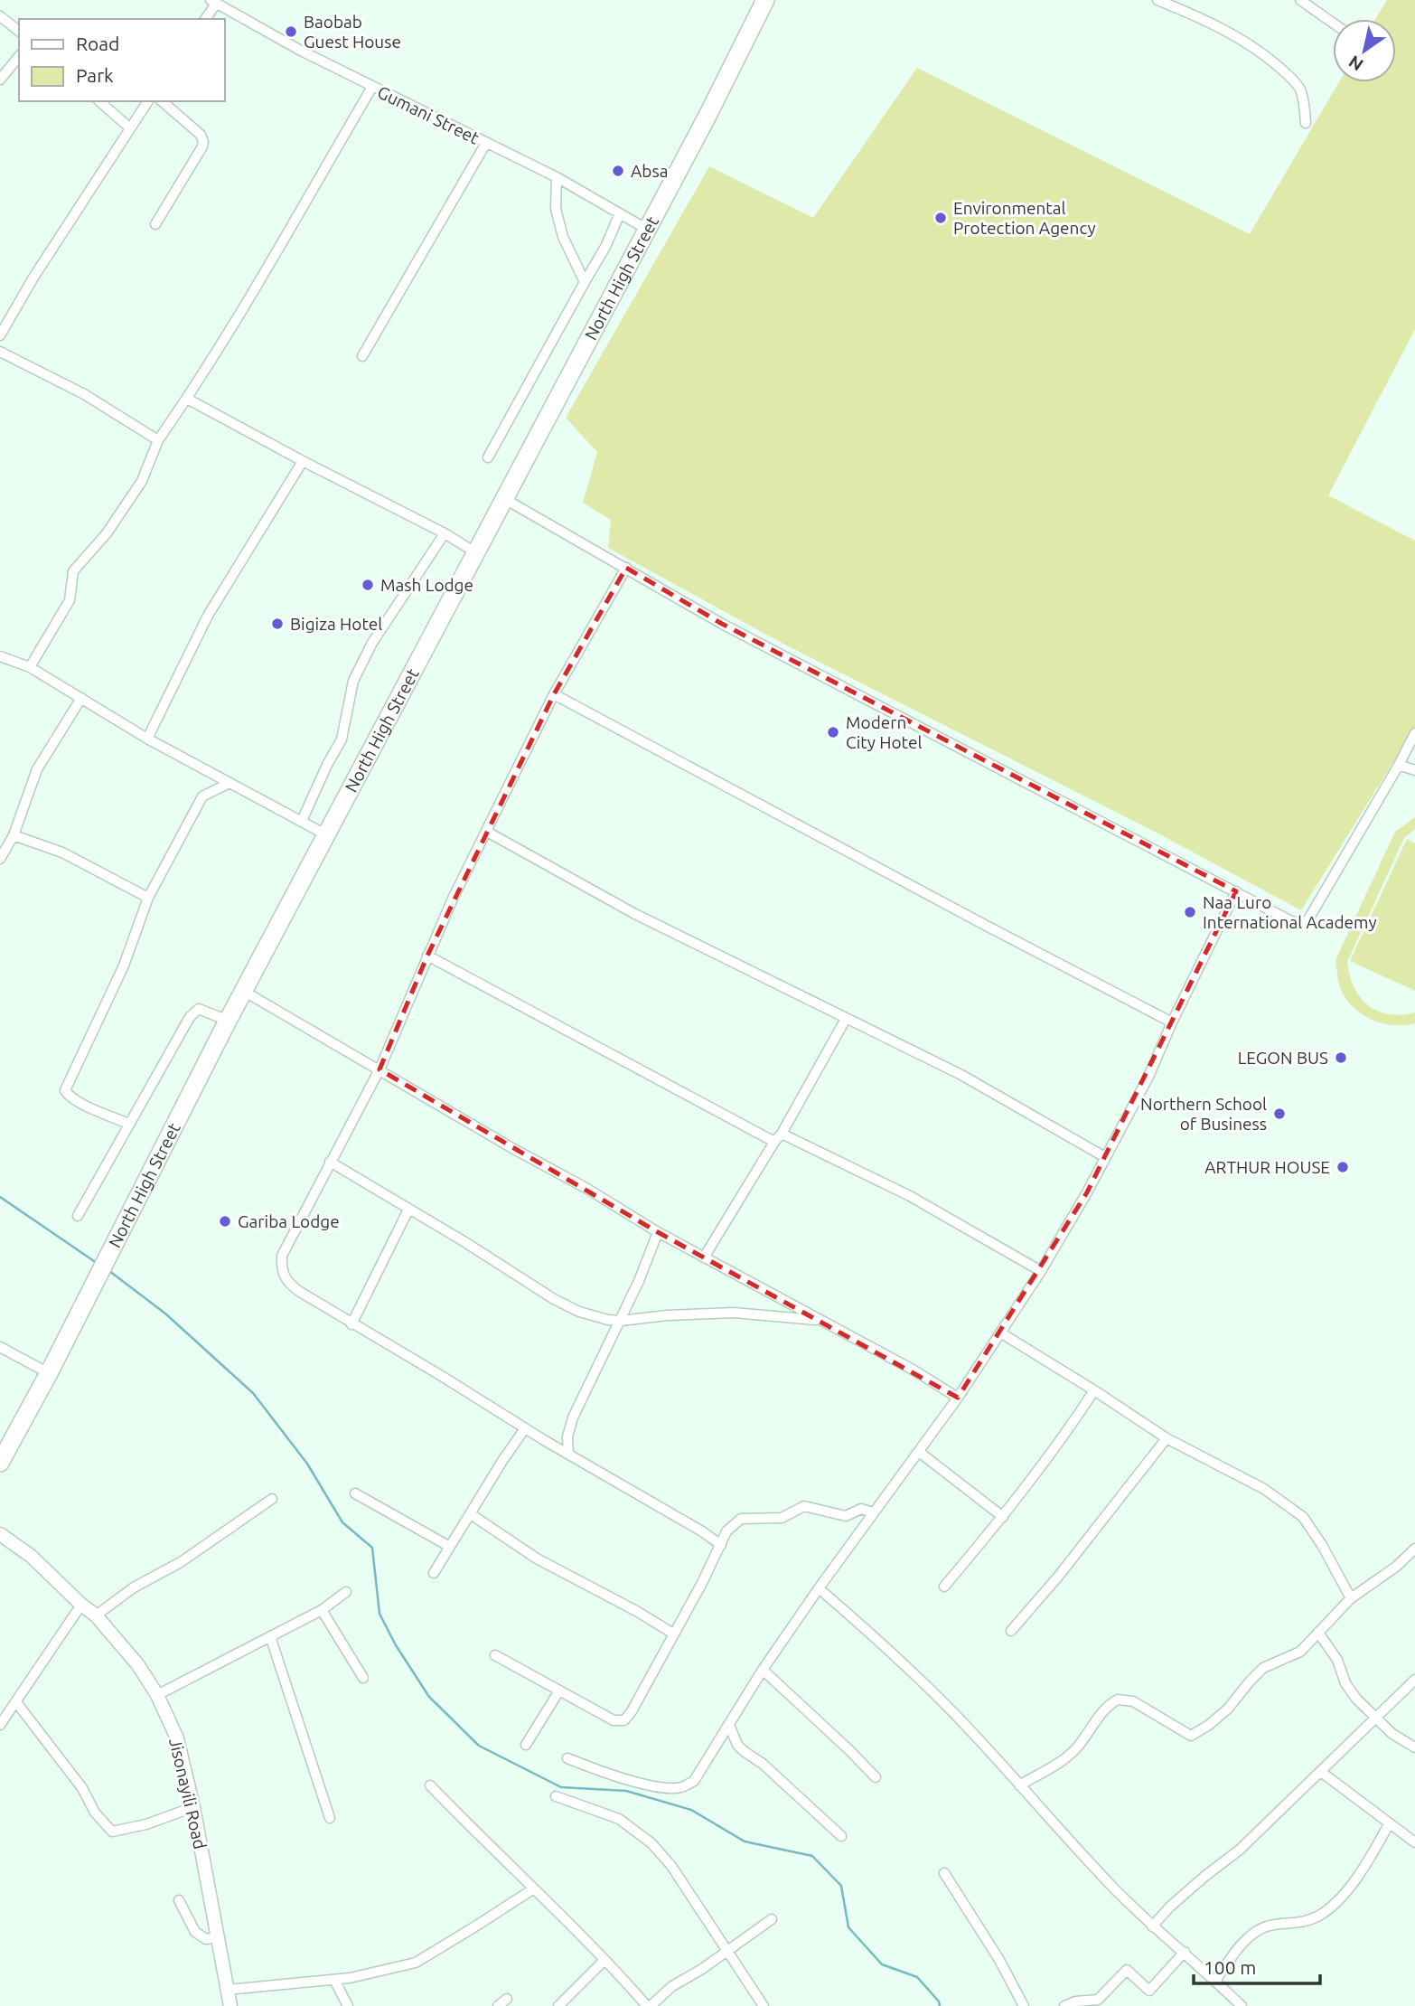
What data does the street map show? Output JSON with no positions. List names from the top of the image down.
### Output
{
  "streets": {
    "highway": ["North High Street"],
    "street": ["Gumani Street", "Jisonayili Road"]
  },
  "crossings": [
    ["Gumani Street", "North High Street"]
  ],
  "places": [
    "Baobab Guest House",
    "Absa",
    "Environmental Protection Agency",
    "Mash Lodge",
    "Bigiza Hotel",
    "Modern City Hotel",
    "Naa Luro International Academy",
    "LEGON BUS",
    "Northern School of Business",
    "ARTHUR HOUSE",
    "Gariba Lodge"
  ],
  "legend": ["Road", "Park"],
  "scale_bar": "100 m",
  "north": "bottom left"
}
